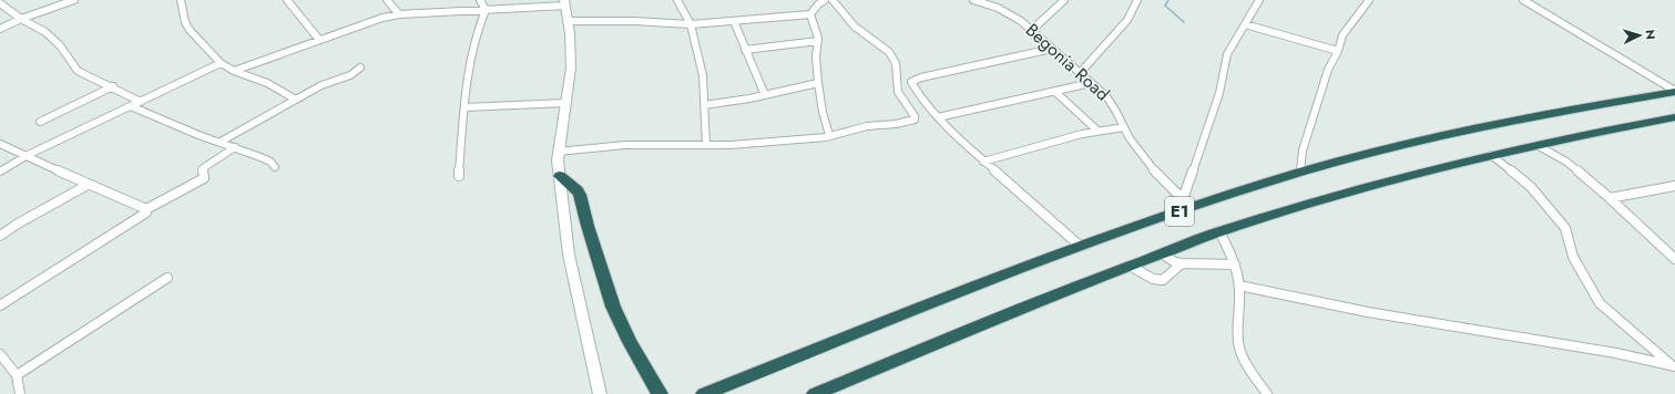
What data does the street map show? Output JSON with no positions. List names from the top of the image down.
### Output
{
  "streets": {
    "highway": ["E1"],
    "street": ["Begonia Road"]
  },
  "crossings": [
    ["Begonia Road", "E1"]
  ],
  "north": "right"
}
